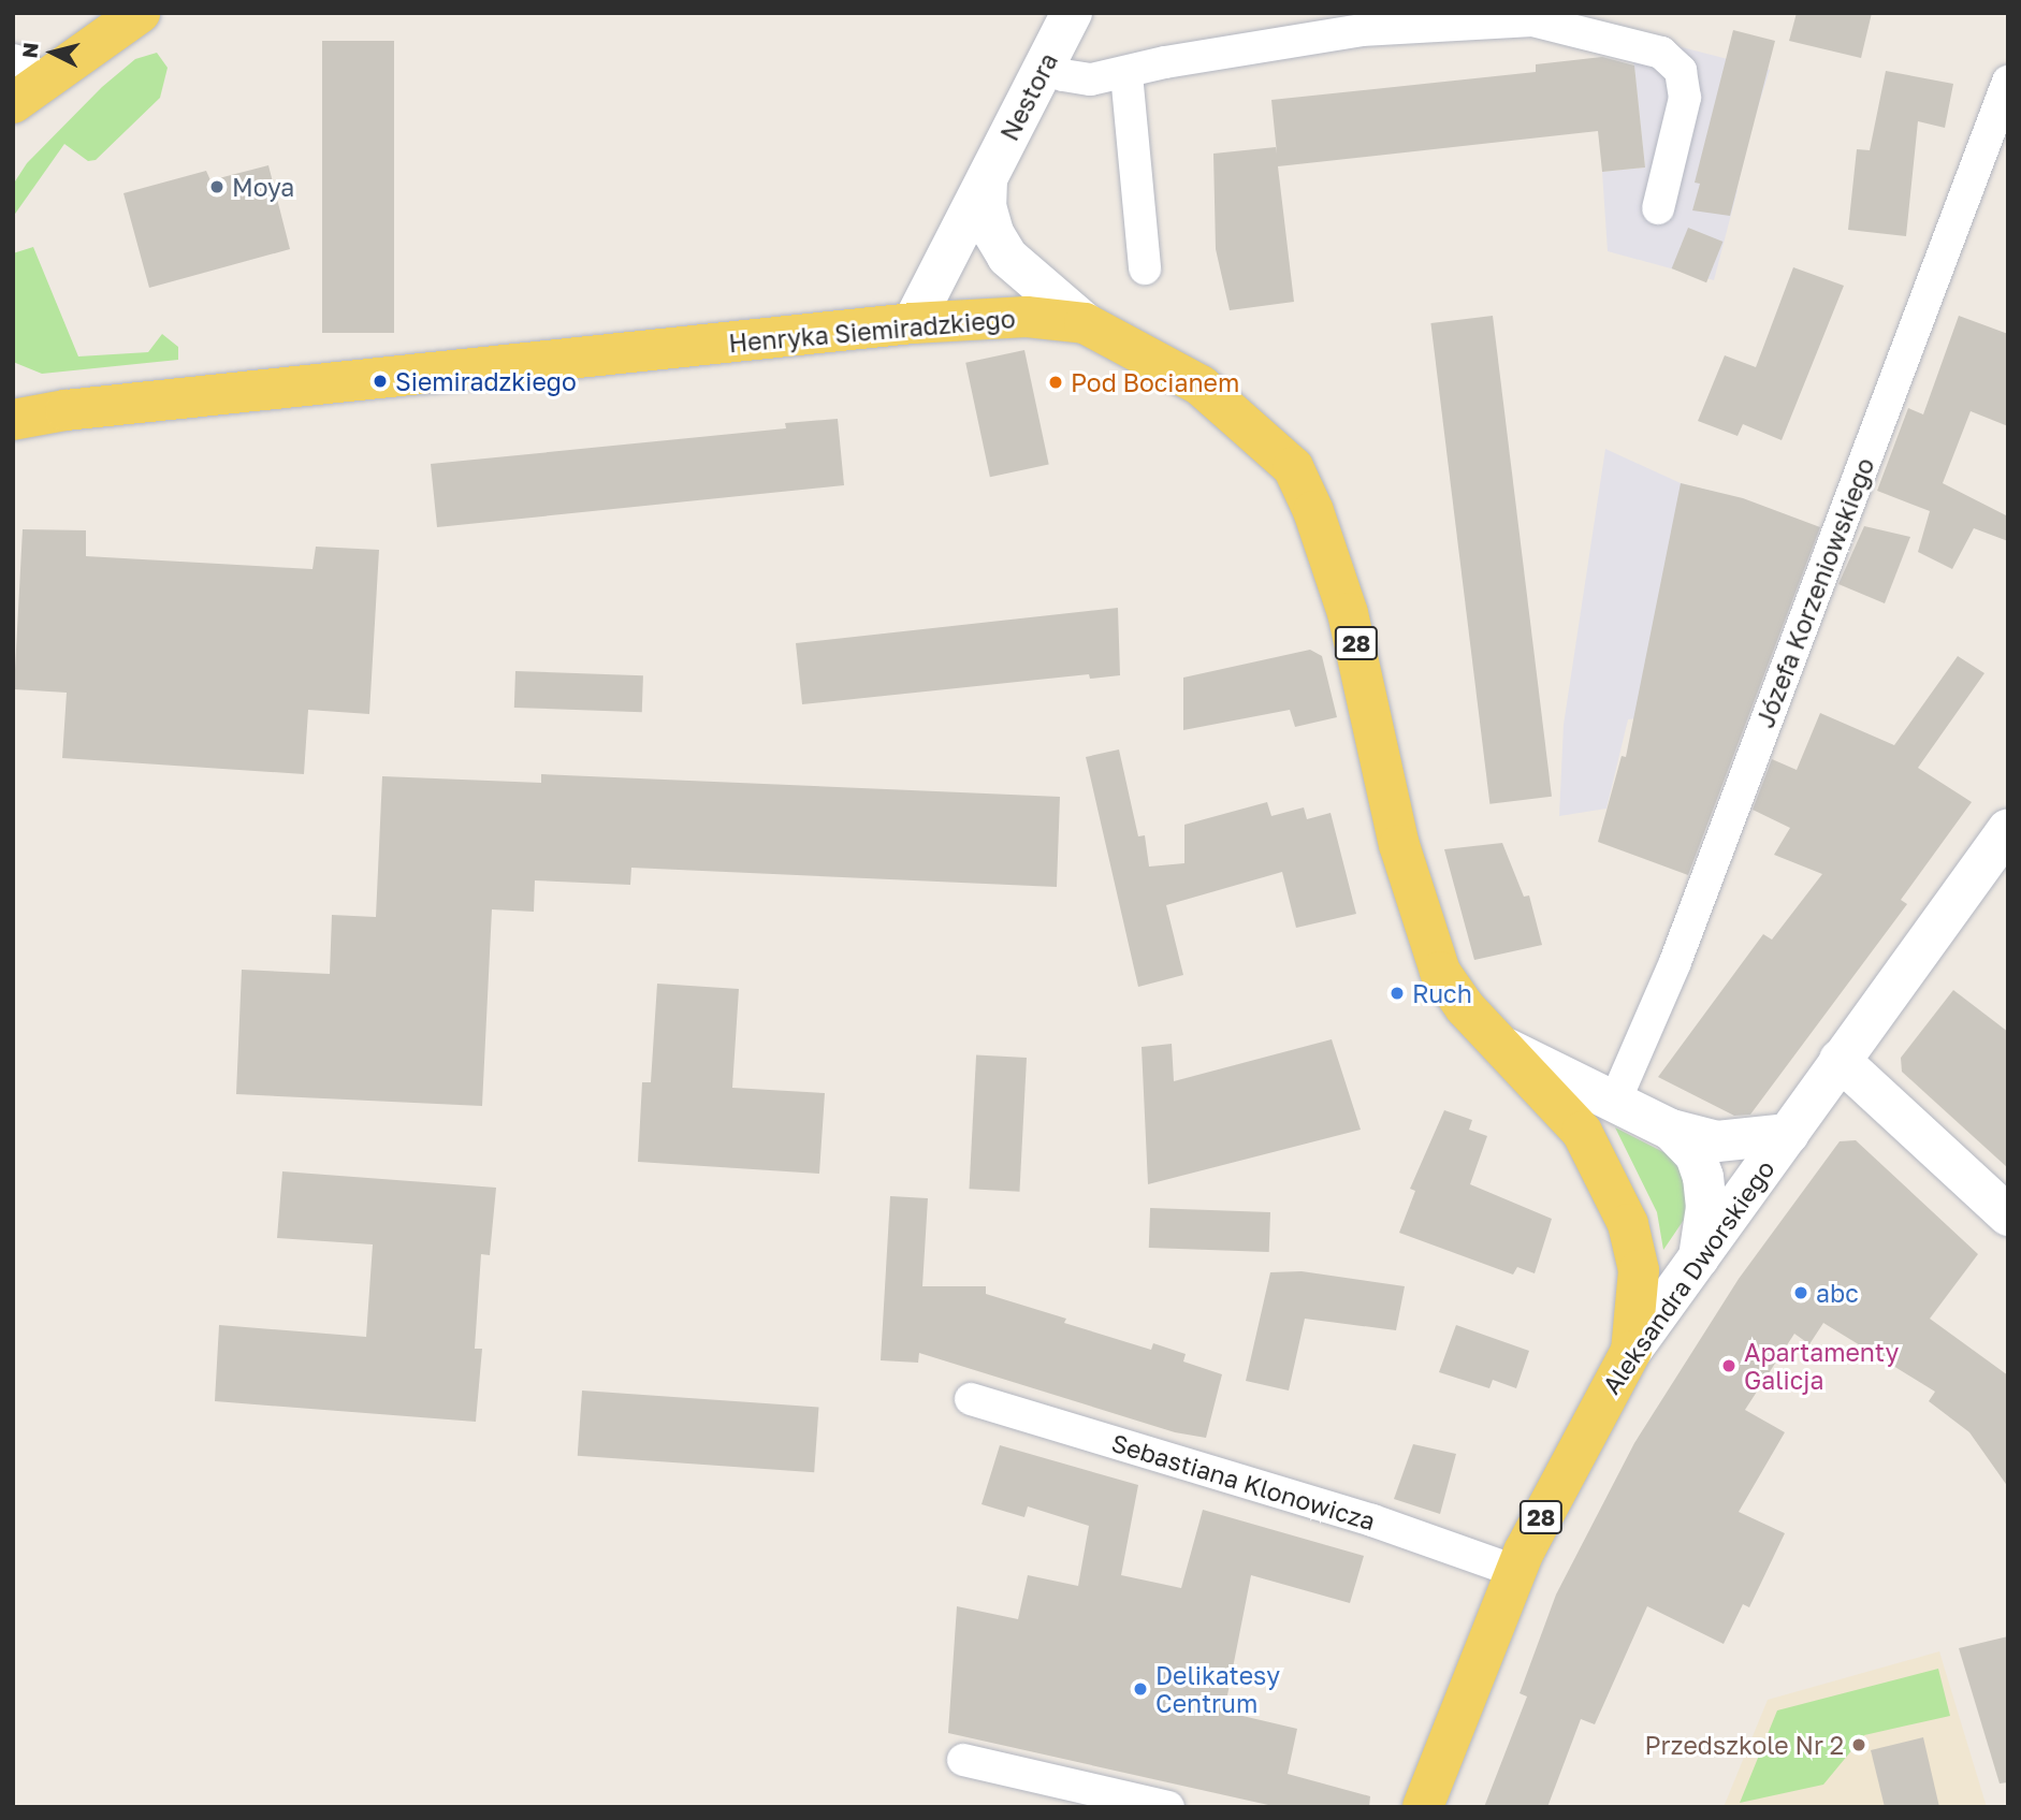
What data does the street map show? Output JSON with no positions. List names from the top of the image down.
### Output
{
  "streets": {
    "main road": ["Henryka Siemiradzkiego", "28", "Aleksandra Dworskiego"],
    "street": ["Nestora", "Józefa Korzeniowskiego", "Sebastiana Klonowicza"]
  },
  "crossings": [
    ["Nestora", "Henryka Siemiradzkiego"],
    ["Henryka Siemiradzkiego", "28"],
    ["Henryka Siemiradzkiego", "Aleksandra Dworskiego"],
    ["Aleksandra Dworskiego", "Sebastiana Klonowicza"]
  ],
  "places": [
    "Moya",
    "Siemiradzkiego",
    "Pod Bocianem",
    "Ruch",
    "abc",
    "Apartamenty Galicja",
    "Delikatesy Centrum",
    "Przedszkole Nr 2"
  ],
  "north": "left"
}
